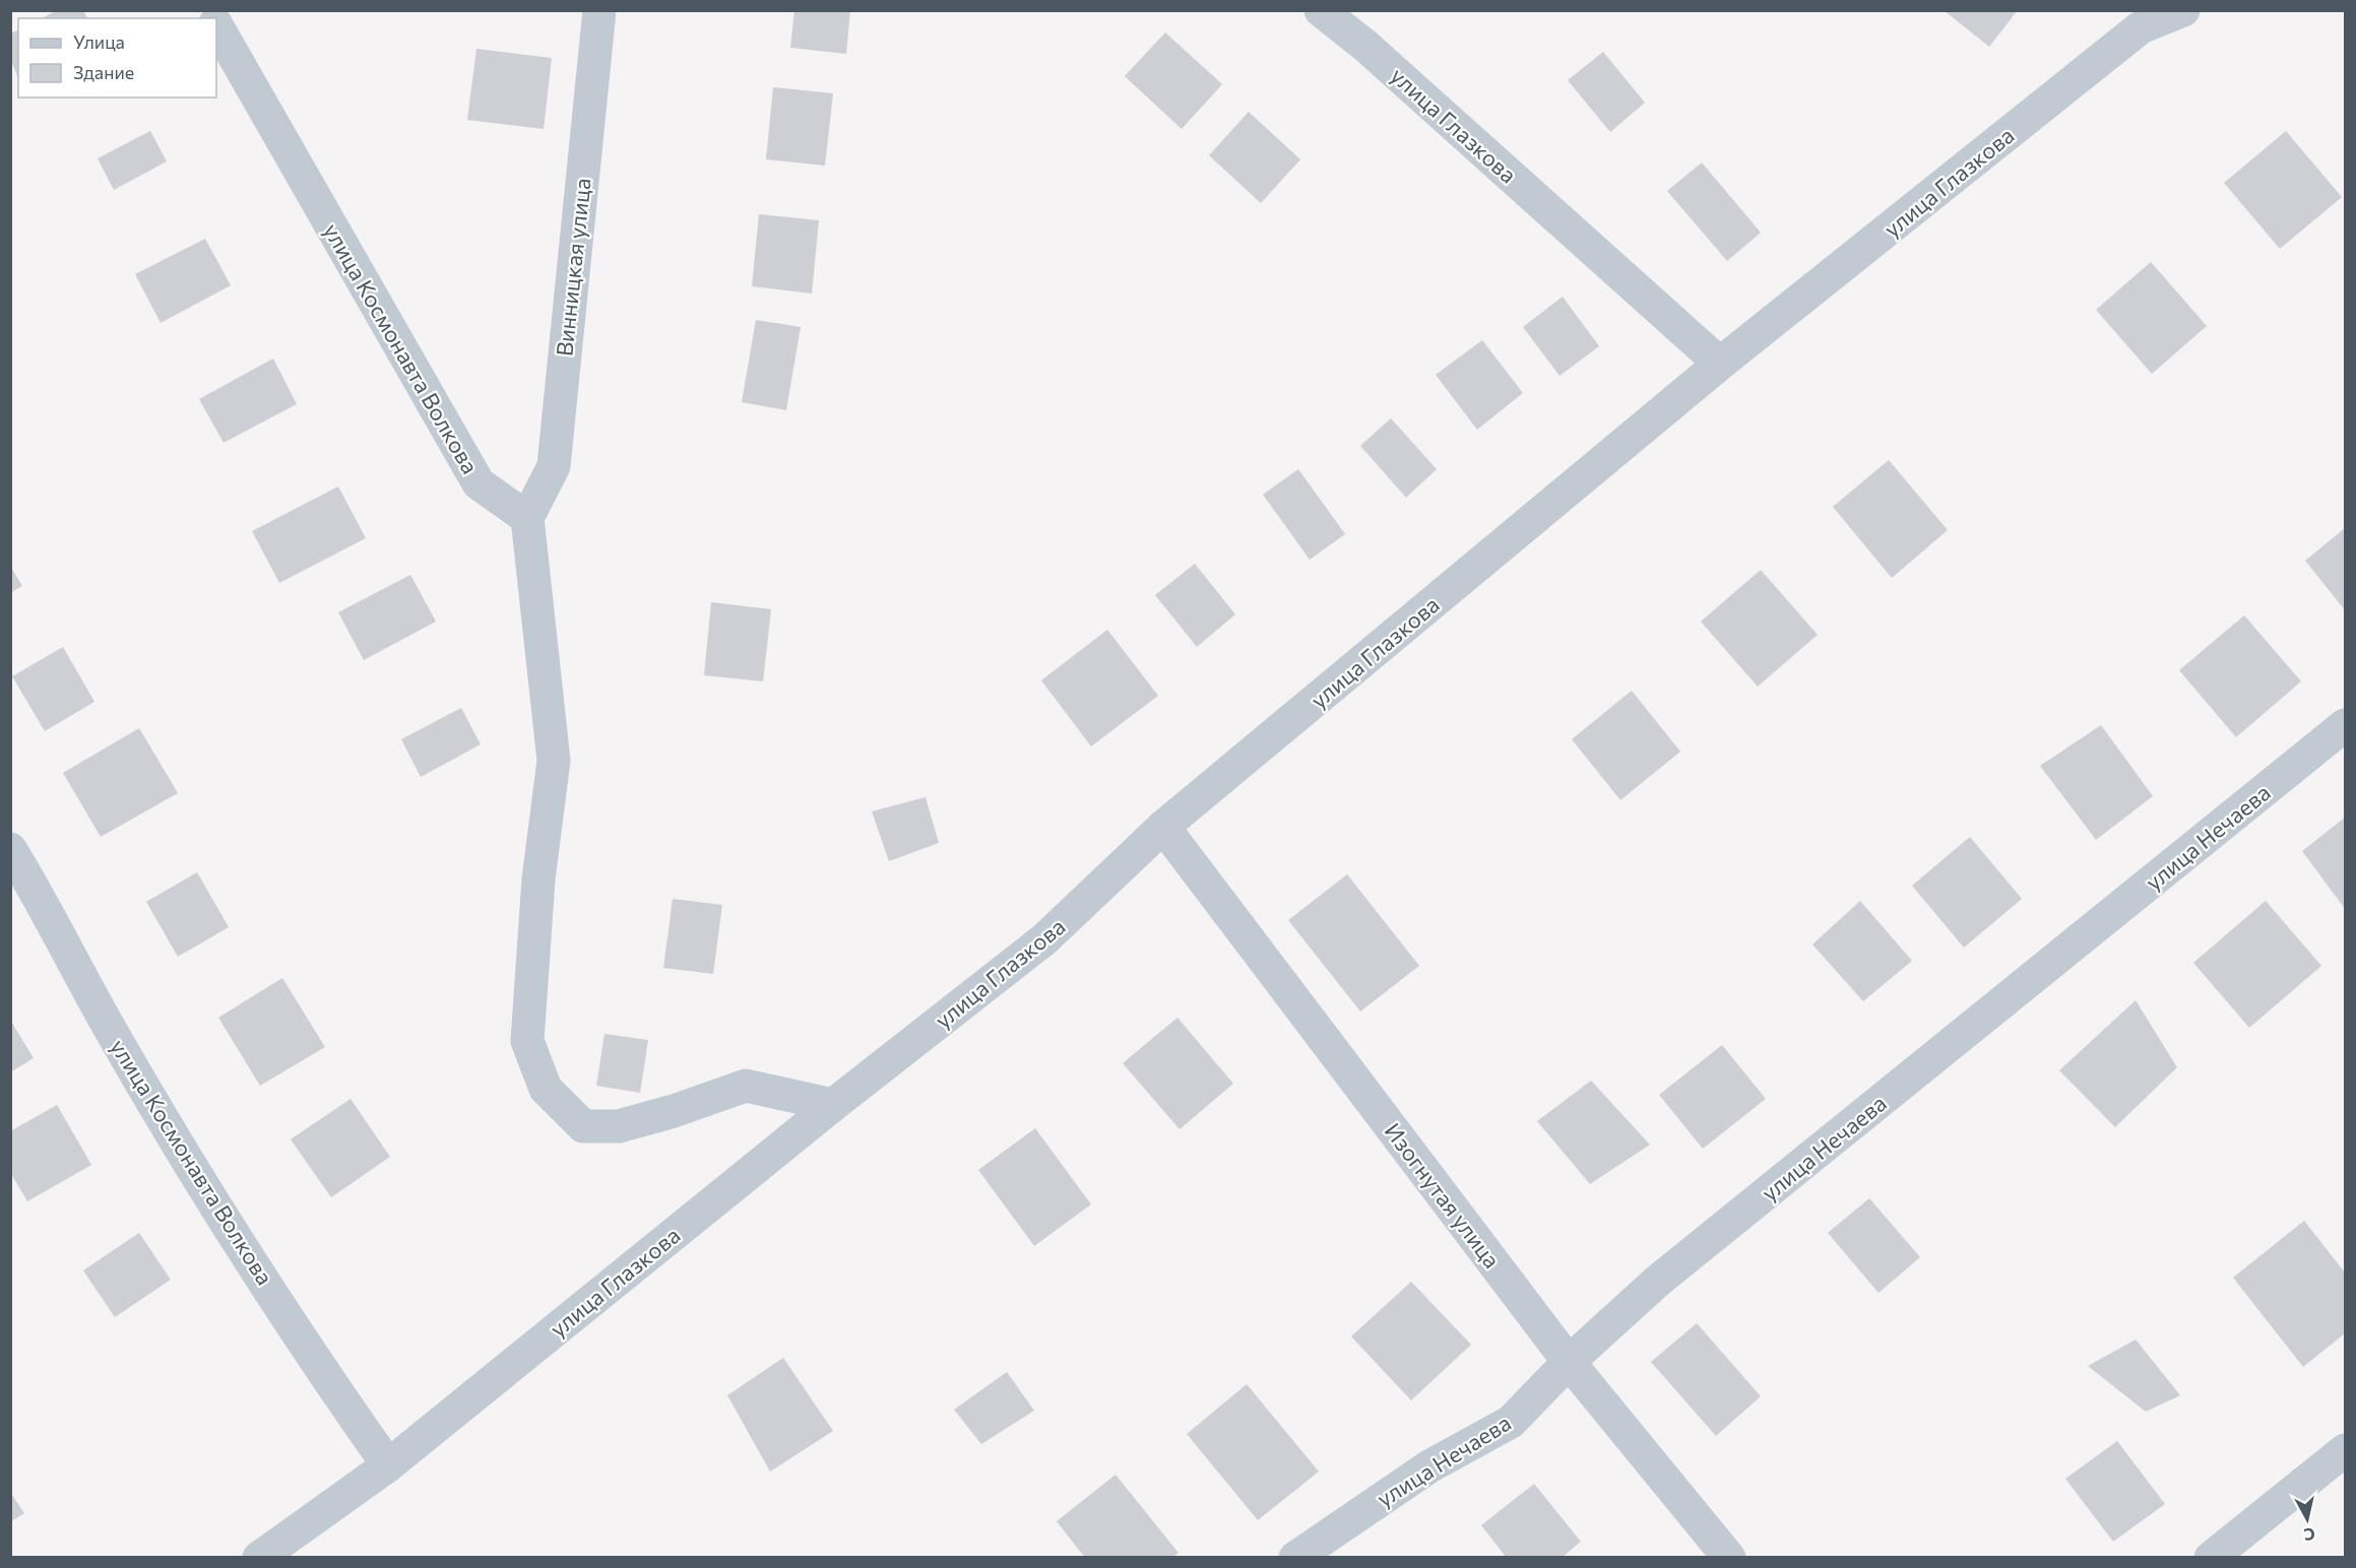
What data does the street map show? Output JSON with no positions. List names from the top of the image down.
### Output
{
  "streets": {
    "street": [
      "улица Глазкова",
      "Винницкая улица",
      "улица Космонавта Волкова",
      "улица Нечаева",
      "Изогнутая улица"
    ]
  },
  "crossings": [
    ["улица Глазкова", "улица Космонавта Волкова"],
    ["улица Глазкова", "Изогнутая улица"],
    ["Винницкая улица", "улица Космонавта Волкова"],
    ["улица Нечаева", "Изогнутая улица"]
  ],
  "legend": ["Улица", "Здание"],
  "north": "bottom"
}
